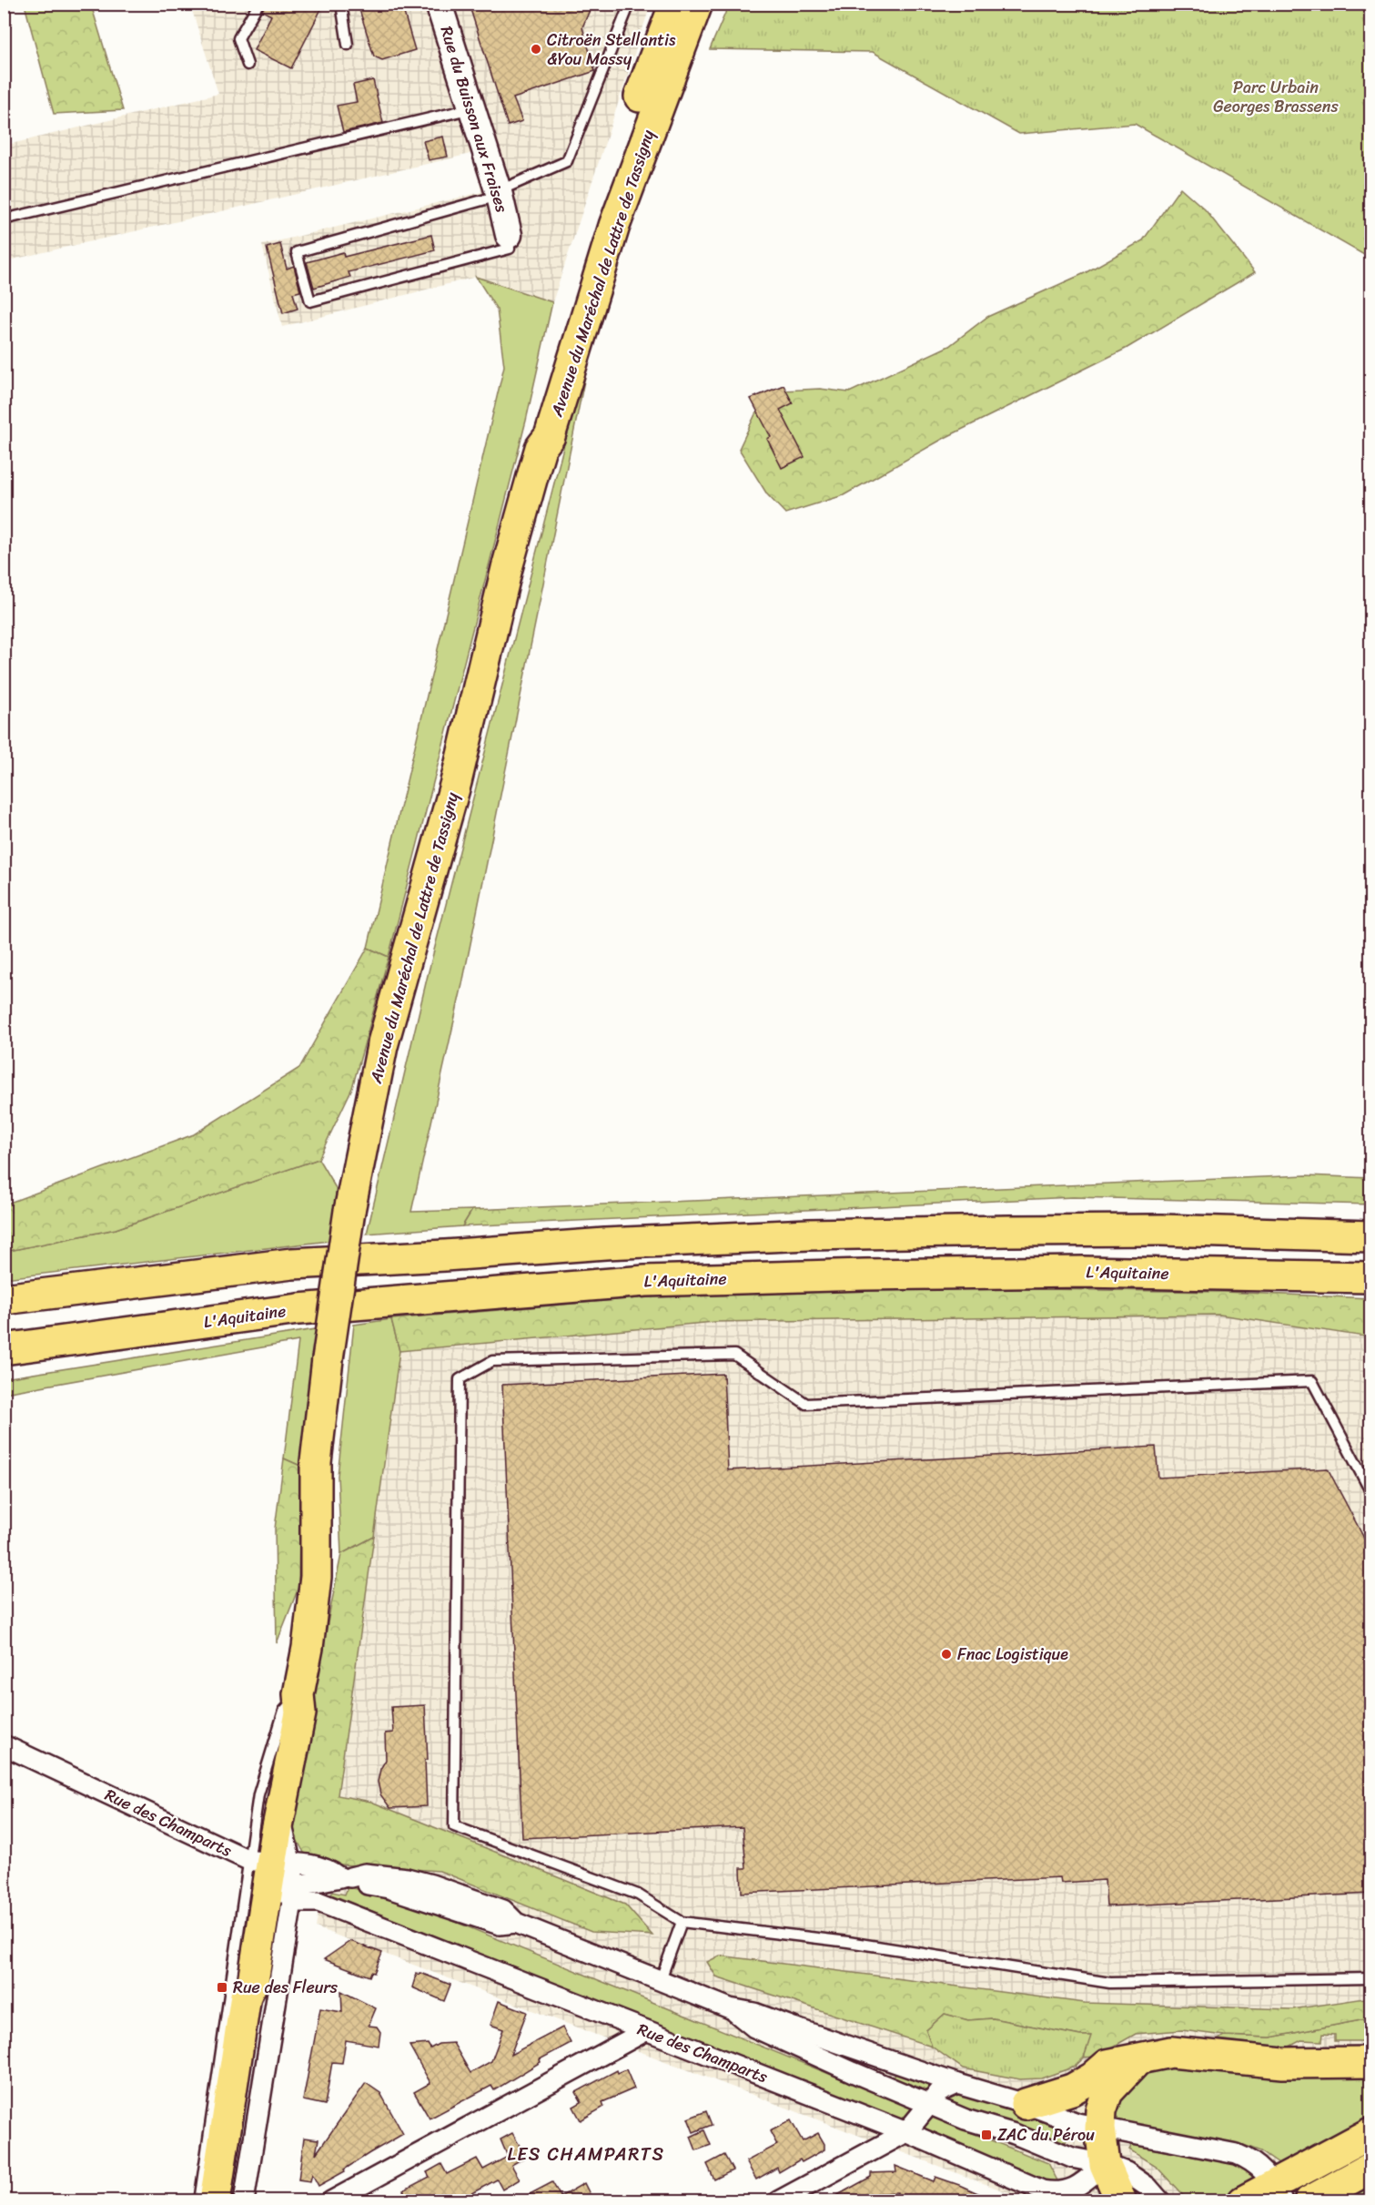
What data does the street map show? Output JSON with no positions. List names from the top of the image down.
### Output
{
  "streets": {
    "main road": ["Avenue du Maréchal de Lattre de Tassigny", "L'Aquitaine"],
    "street": ["Rue du Buisson aux Fraises", "Rue des Champarts"]
  },
  "crossings": [
    ["Avenue du Maréchal de Lattre de Tassigny", "Rue des Champarts"]
  ],
  "districts": ["LES CHAMPARTS"],
  "parks": ["Parc Urbain Georges Brassens"],
  "places": {
    "other": ["Citroën Stellantis &You Massy", "Fnac Logistique"],
    "transit": ["Rue des Fleurs", "ZAC du Pérou"]
  }
}
